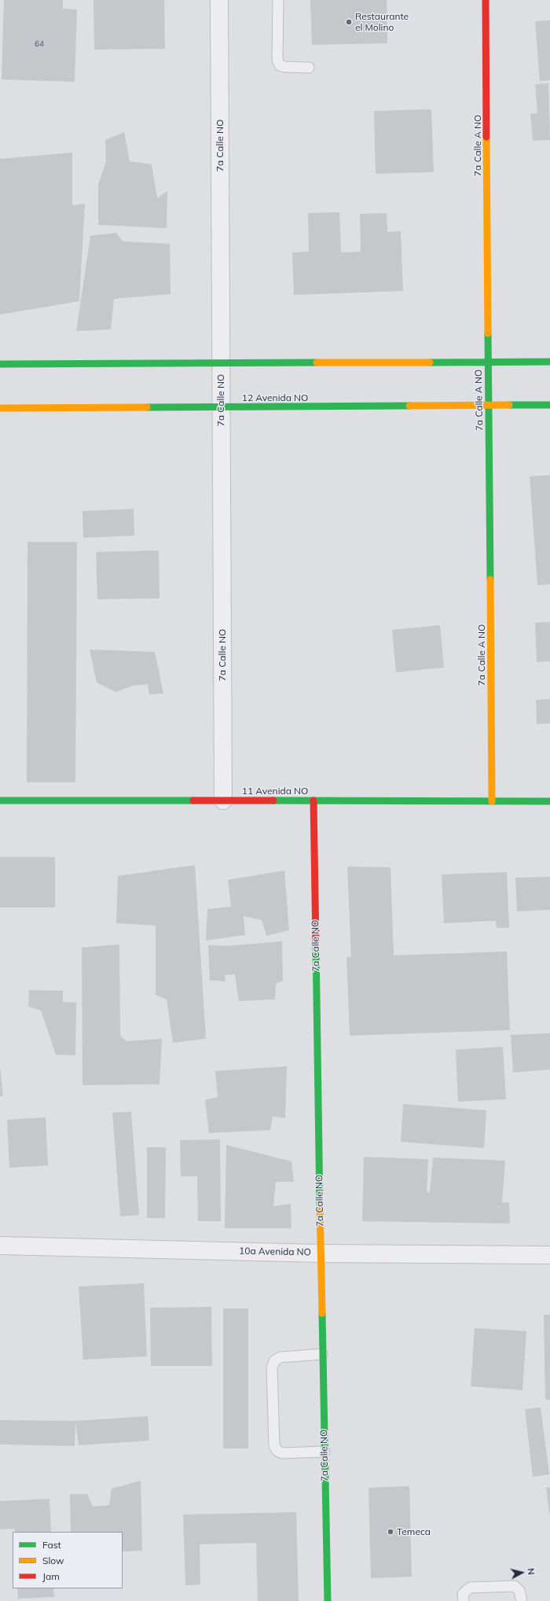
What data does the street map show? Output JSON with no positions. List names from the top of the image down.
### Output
{
  "streets": {
    "street": [
      "7a Calle NO",
      "7a Calle A NO",
      "12 Avenida NO",
      "11 Avenida NO",
      "10a Avenida NO"
    ]
  },
  "crossings": [
    ["7a Calle NO", "12 Avenida NO"],
    ["7a Calle NO", "11 Avenida NO"],
    ["7a Calle NO", "10a Avenida NO"],
    ["7a Calle A NO", "12 Avenida NO"],
    ["7a Calle A NO", "11 Avenida NO"]
  ],
  "places": ["Restaurante el Molino", "Temeca"],
  "house_numbers": ["64"],
  "legend": ["Fast", "Slow", "Jam"],
  "north": "right"
}
